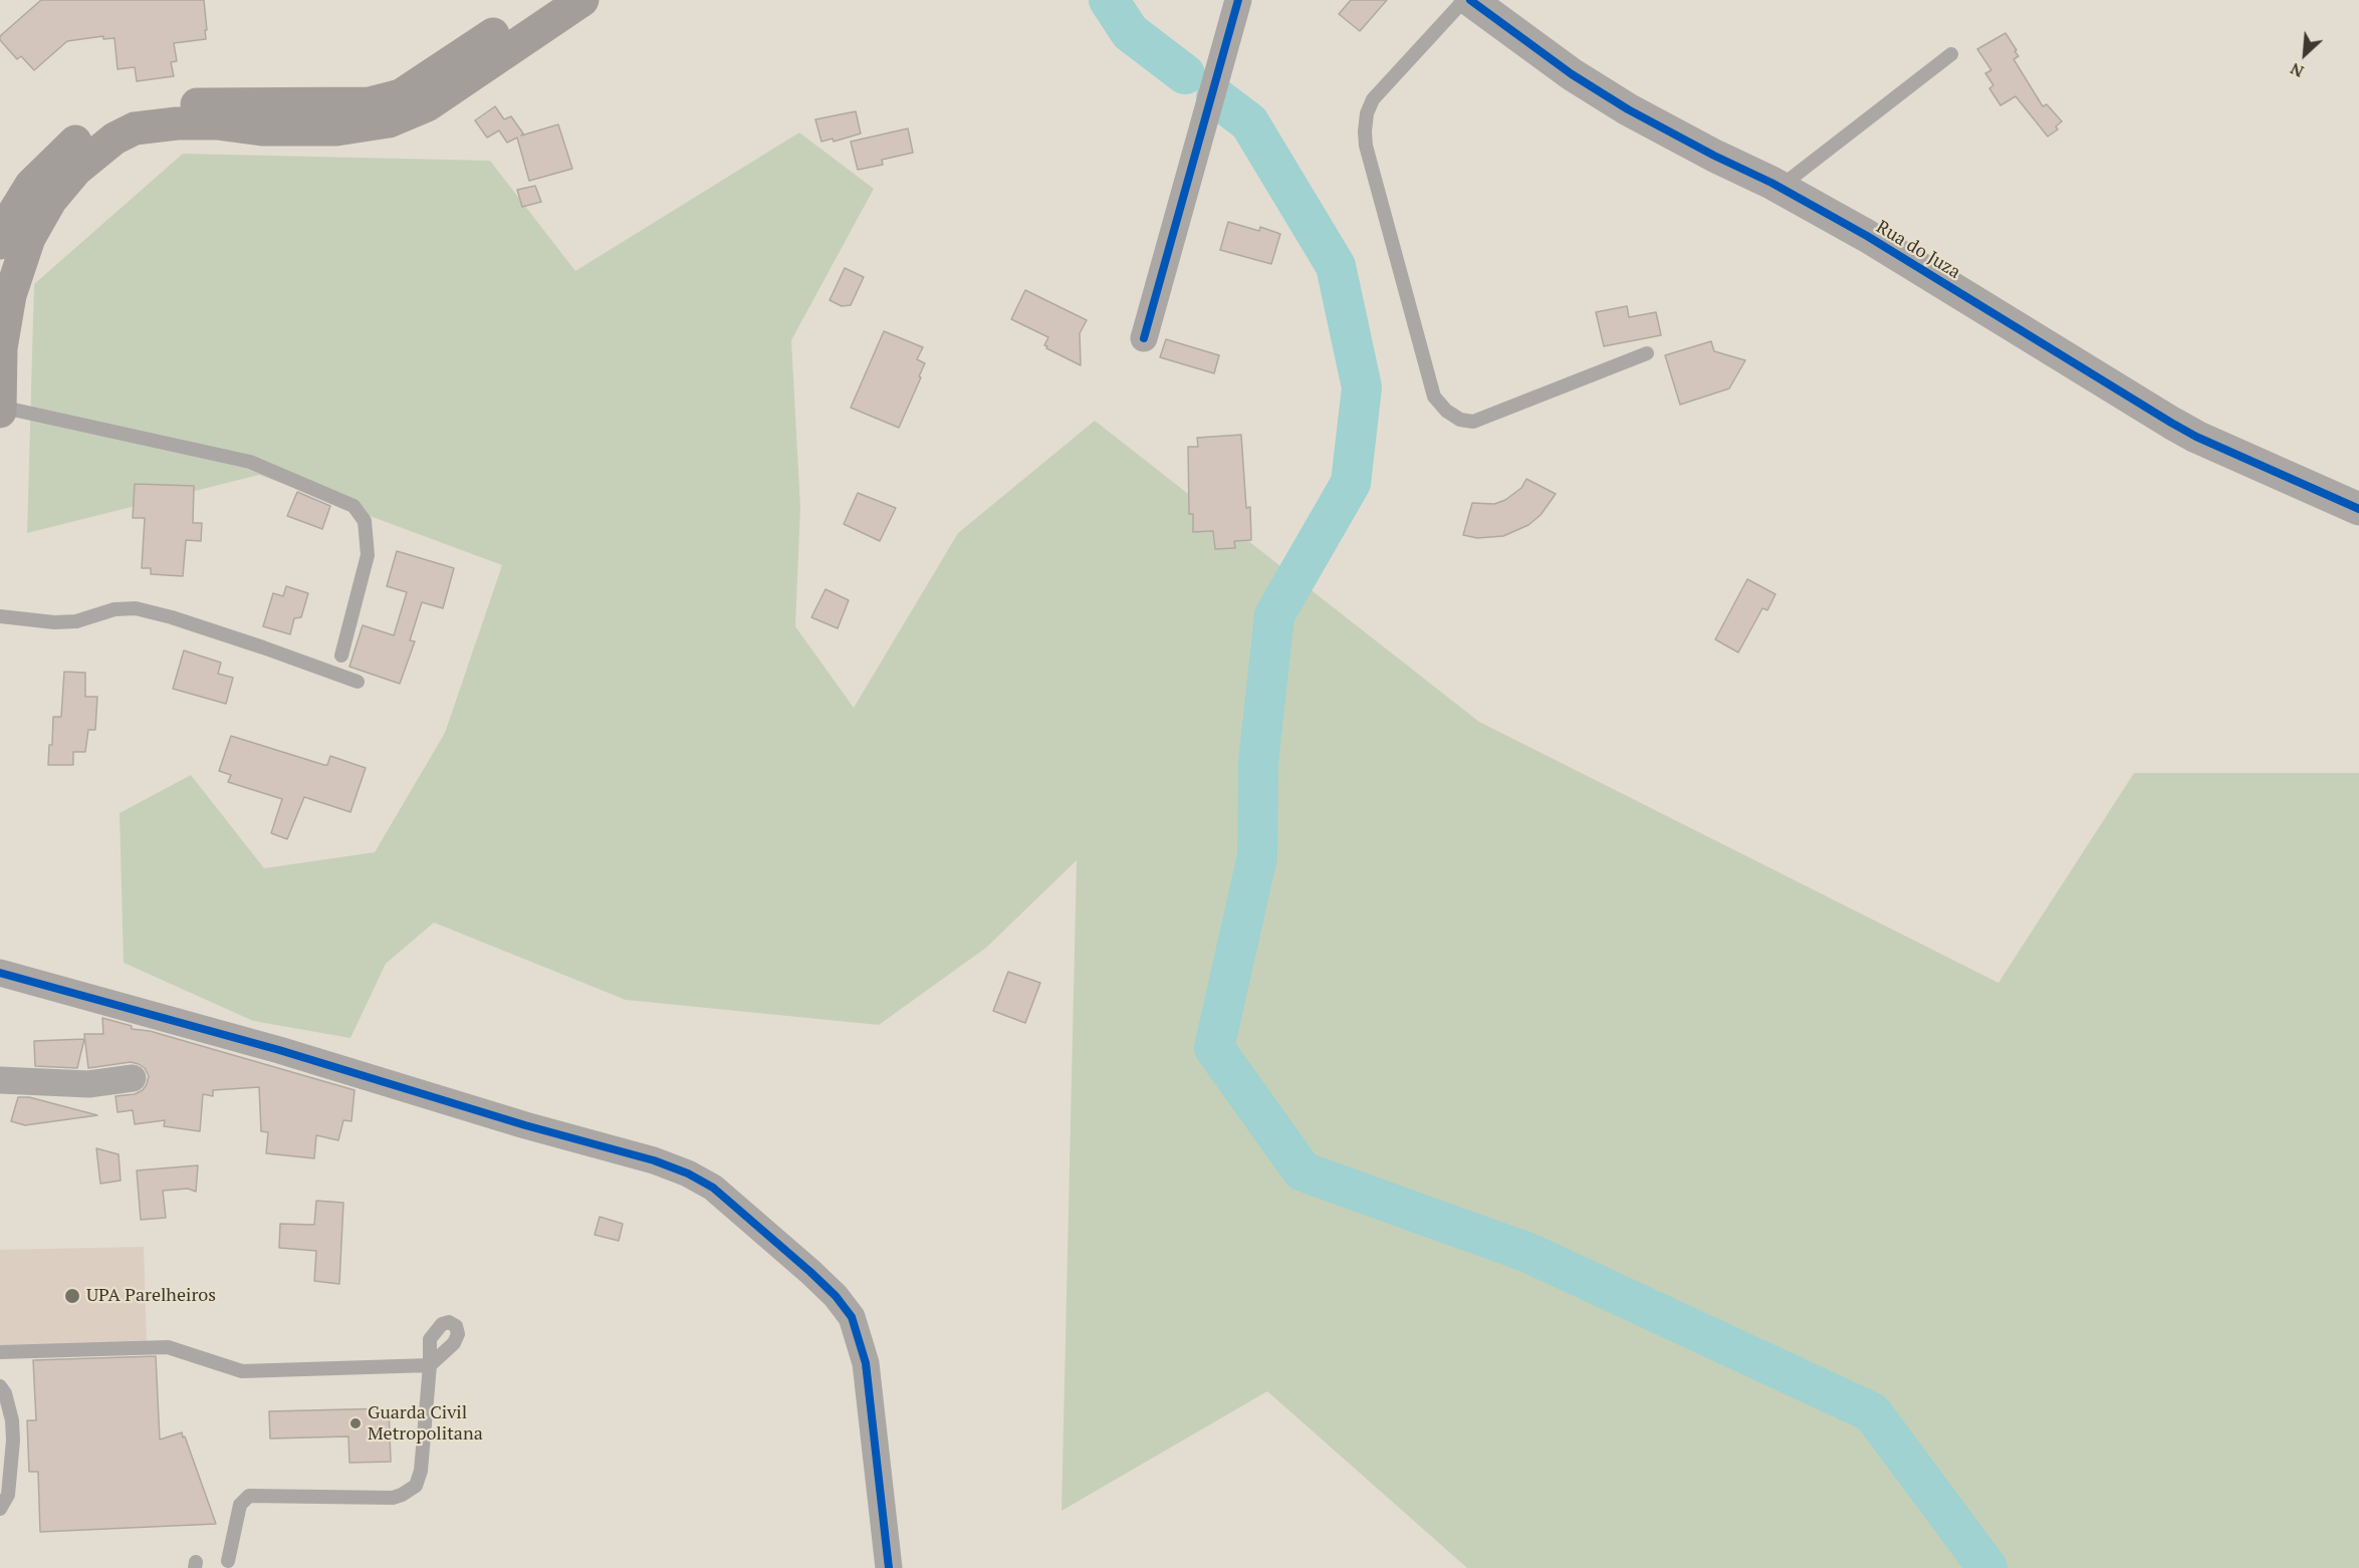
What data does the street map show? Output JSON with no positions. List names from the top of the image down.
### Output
{
  "streets": {
    "street": ["Rua do Juza"]
  },
  "places": ["UPA Parelheiros", "Guarda Civil Metropolitana"],
  "north": "bottom left"
}
